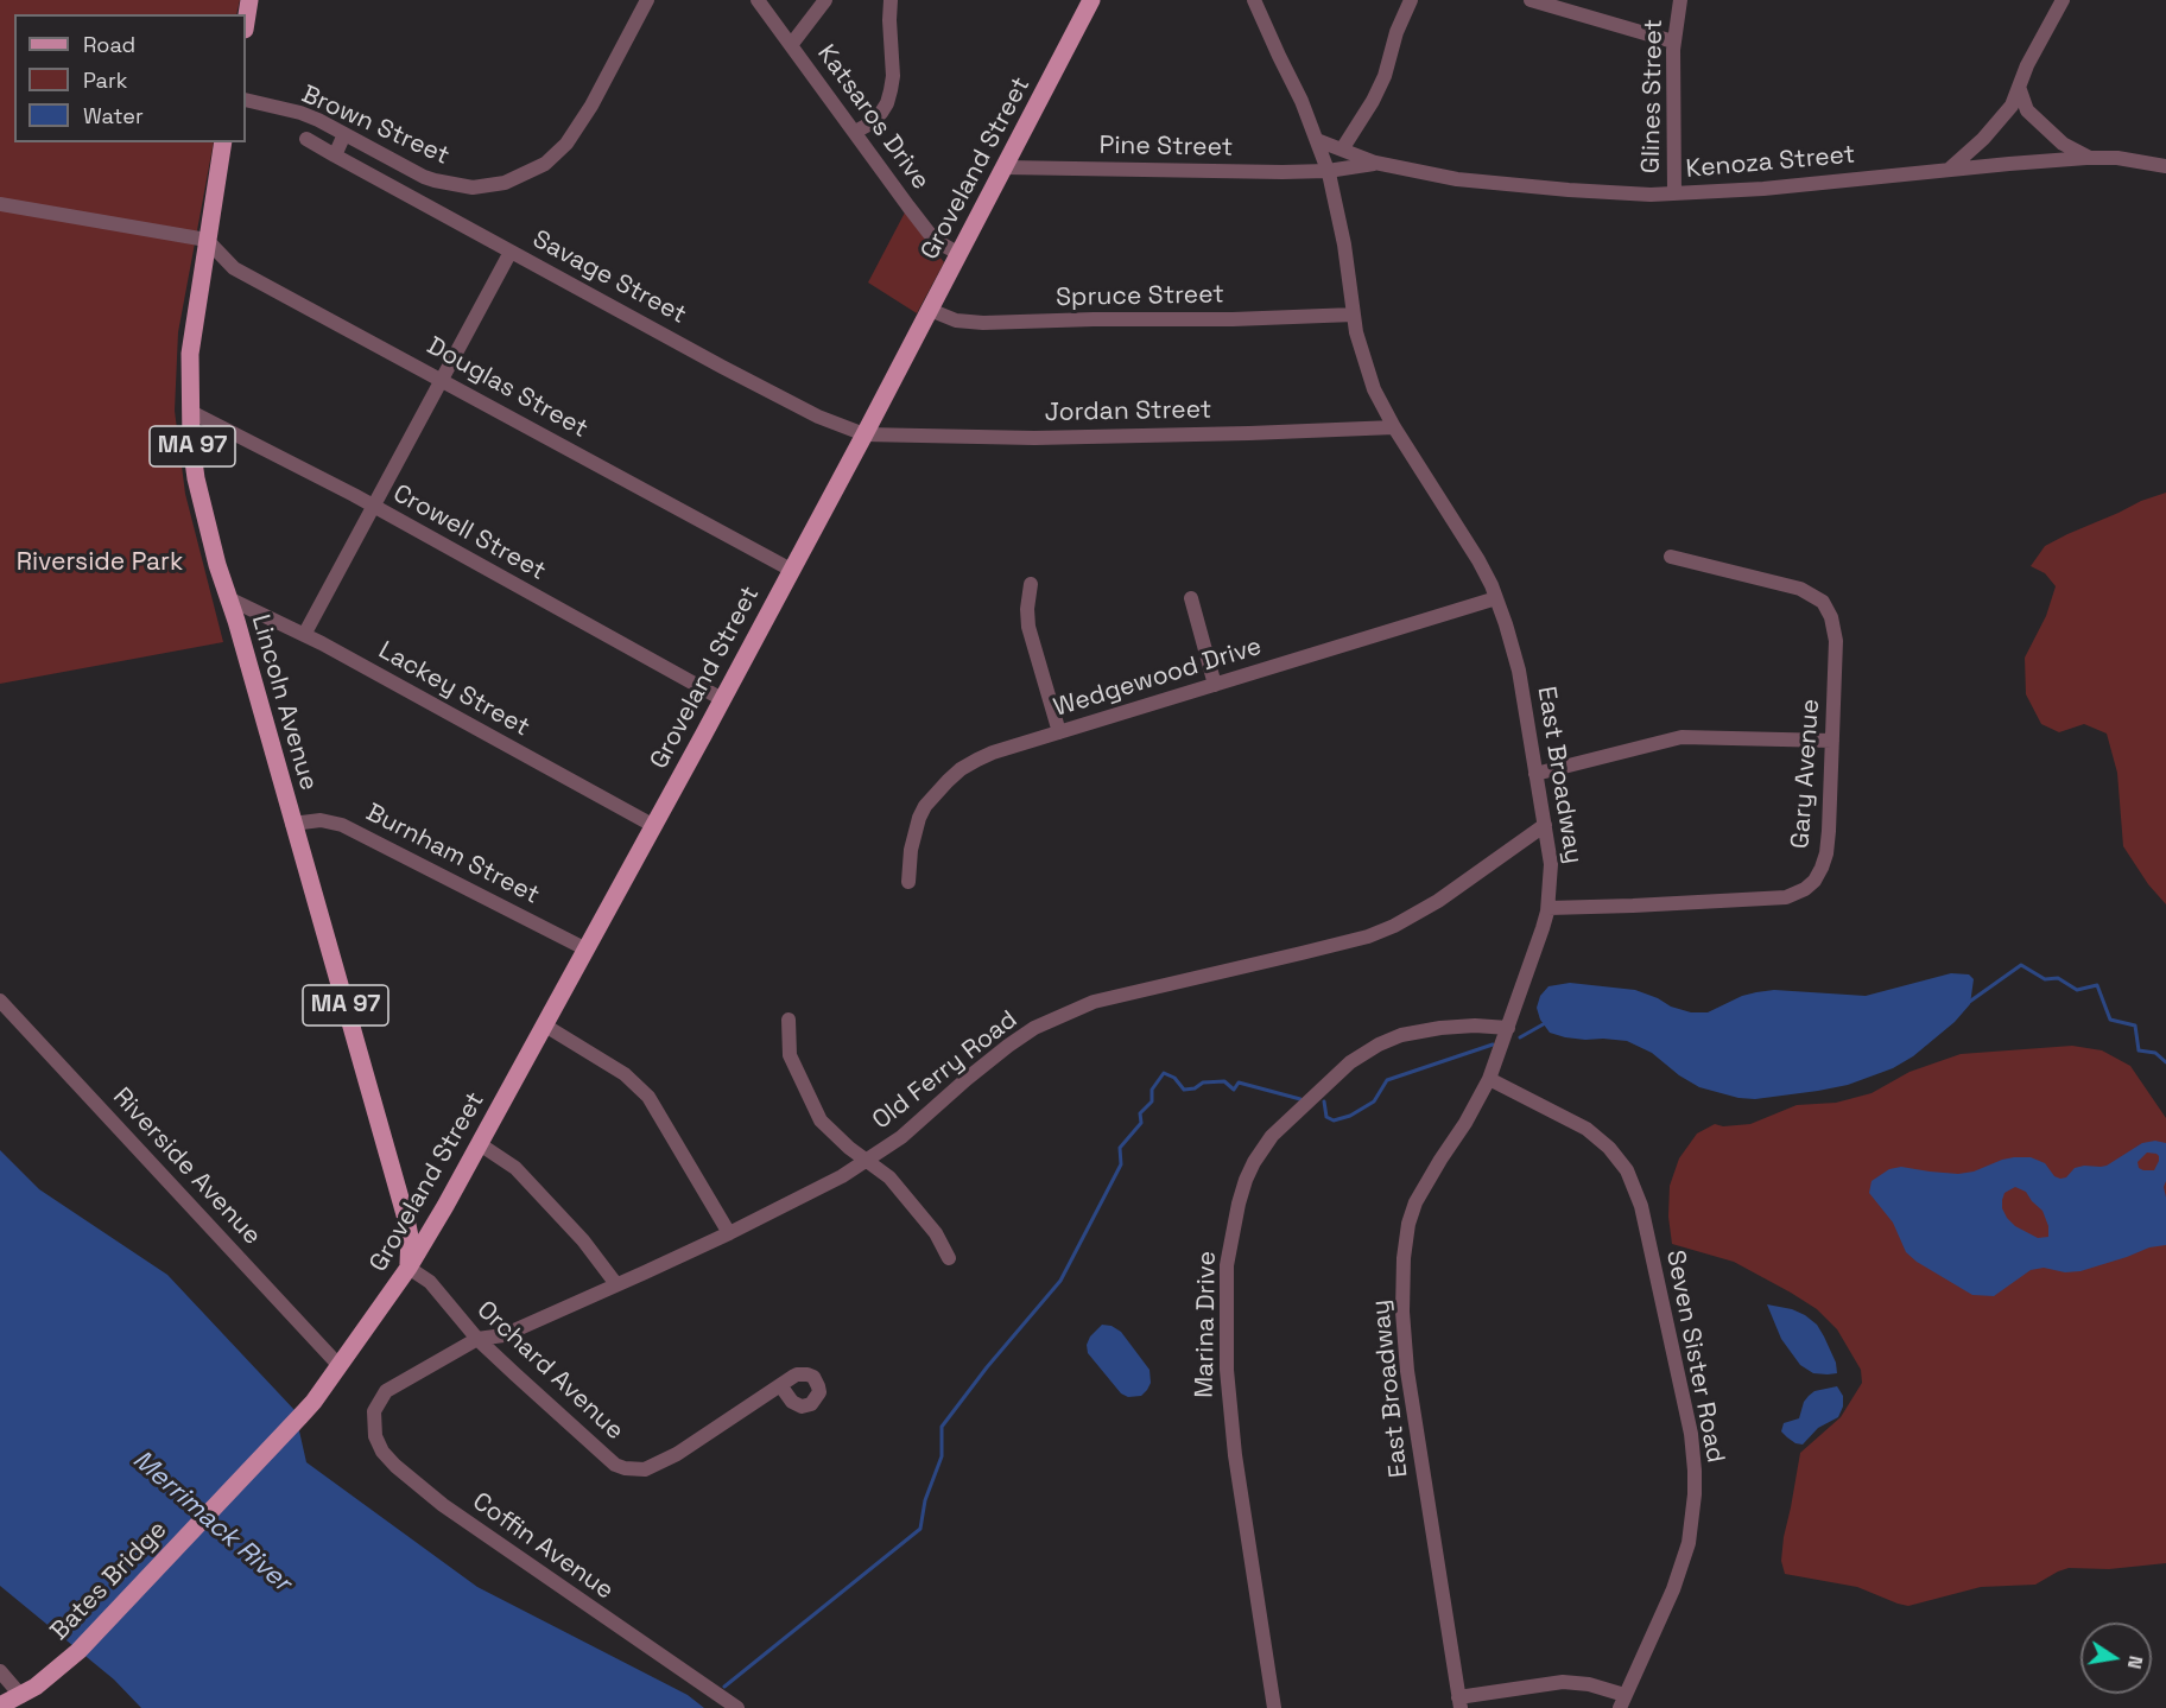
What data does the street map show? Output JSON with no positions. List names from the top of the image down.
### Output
{
  "streets": {
    "main road": [
      "Groveland Street",
      "MA 97",
      "Lincoln Avenue",
      "Bates Bridge"
    ],
    "street": [
      "Glines Street",
      "Katsaros Drive",
      "Brown Street",
      "Pine Street",
      "Kenoza Street",
      "Savage Street",
      "Spruce Street",
      "Douglas Street",
      "Jordan Street",
      "Crowell Street",
      "Wedgewood Drive",
      "Lackey Street",
      "Gary Avenue",
      "East Broadway",
      "Burnham Street",
      "Old Ferry Road",
      "Riverside Avenue",
      "Marina Drive",
      "Seven Sister Road",
      "Orchard Avenue",
      "Coffin Avenue"
    ]
  },
  "crossings": [
    ["Glines Street", "Kenoza Street"],
    ["Katsaros Drive", "Groveland Street"],
    ["Pine Street", "Kenoza Street"],
    ["Pine Street", "Groveland Street"],
    ["Pine Street", "East Broadway"],
    ["Kenoza Street", "East Broadway"],
    ["Groveland Street", "Savage Street"],
    ["Groveland Street", "Spruce Street"],
    ["Groveland Street", "Douglas Street"],
    ["Groveland Street", "Jordan Street"],
    ["Groveland Street", "Crowell Street"],
    ["Groveland Street", "Lackey Street"],
    ["Groveland Street", "Lincoln Avenue"],
    ["Groveland Street", "Burnham Street"],
    ["Groveland Street", "Riverside Avenue"],
    ["Groveland Street", "Orchard Avenue"],
    ["Groveland Street", "Bates Bridge"],
    ["Savage Street", "Jordan Street"],
    ["Spruce Street", "East Broadway"],
    ["Douglas Street", "Lincoln Avenue"],
    ["Jordan Street", "East Broadway"],
    ["Crowell Street", "Lincoln Avenue"],
    ["Wedgewood Drive", "East Broadway"],
    ["Lackey Street", "Lincoln Avenue"],
    ["Lincoln Avenue", "Burnham Street"],
    ["Lincoln Avenue", "Orchard Avenue"],
    ["Gary Avenue", "East Broadway"],
    ["East Broadway", "Old Ferry Road"],
    ["East Broadway", "Marina Drive"],
    ["East Broadway", "Seven Sister Road"],
    ["Old Ferry Road", "Orchard Avenue"],
    ["Old Ferry Road", "Coffin Avenue"],
    ["Riverside Avenue", "Bates Bridge"]
  ],
  "water": ["Merrimack River"],
  "parks": ["Riverside Park"],
  "legend": ["Road", "Park", "Water"],
  "north": "right"
}
